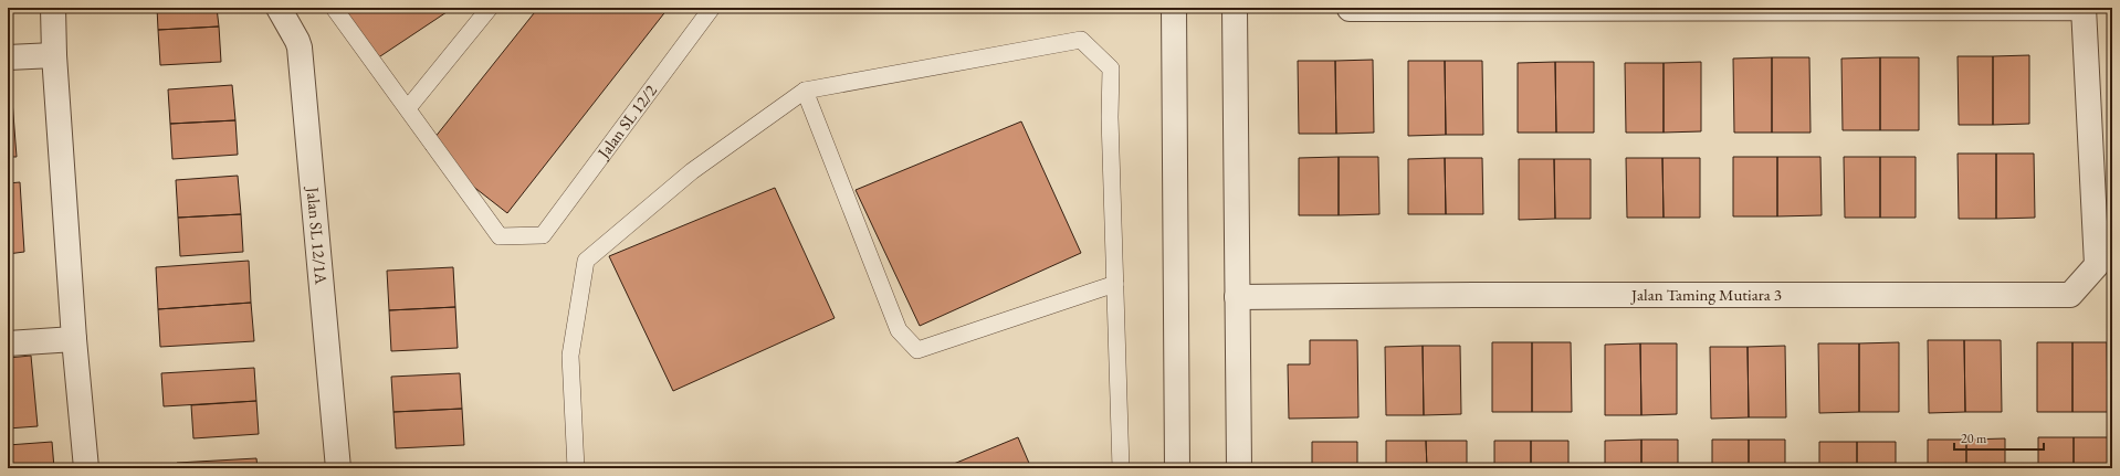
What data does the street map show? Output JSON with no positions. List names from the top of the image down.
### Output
{
  "streets": {
    "street": ["Jalan SL 12/1A", "Jalan Taming Mutiara 3"],
    "lane": ["Jalan SL 12/2"]
  },
  "scale_bar": "20 m"
}
